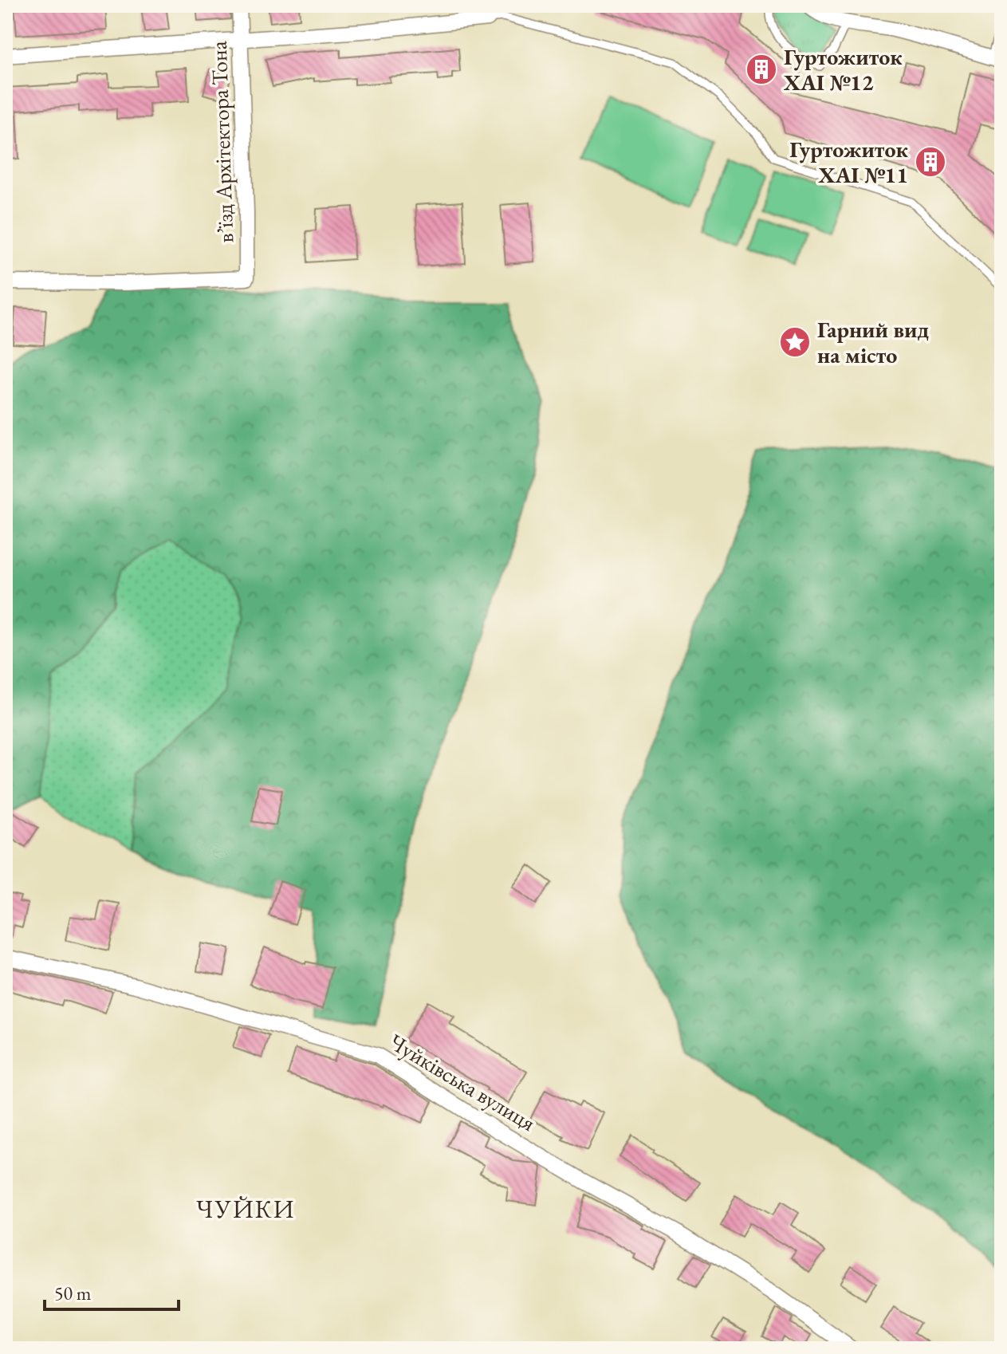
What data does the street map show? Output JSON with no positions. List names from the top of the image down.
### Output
{
  "streets": {
    "street": ["в’їзд Архітектора Тона", "Чуйківська вулиця"]
  },
  "districts": ["ЧУЙКИ"],
  "places": {
    "building": ["Гуртожиток ХАІ №12", "Гуртожиток ХАІ №11"],
    "place": ["Гарний вид на місто"]
  },
  "scale_bar": "50 m"
}
